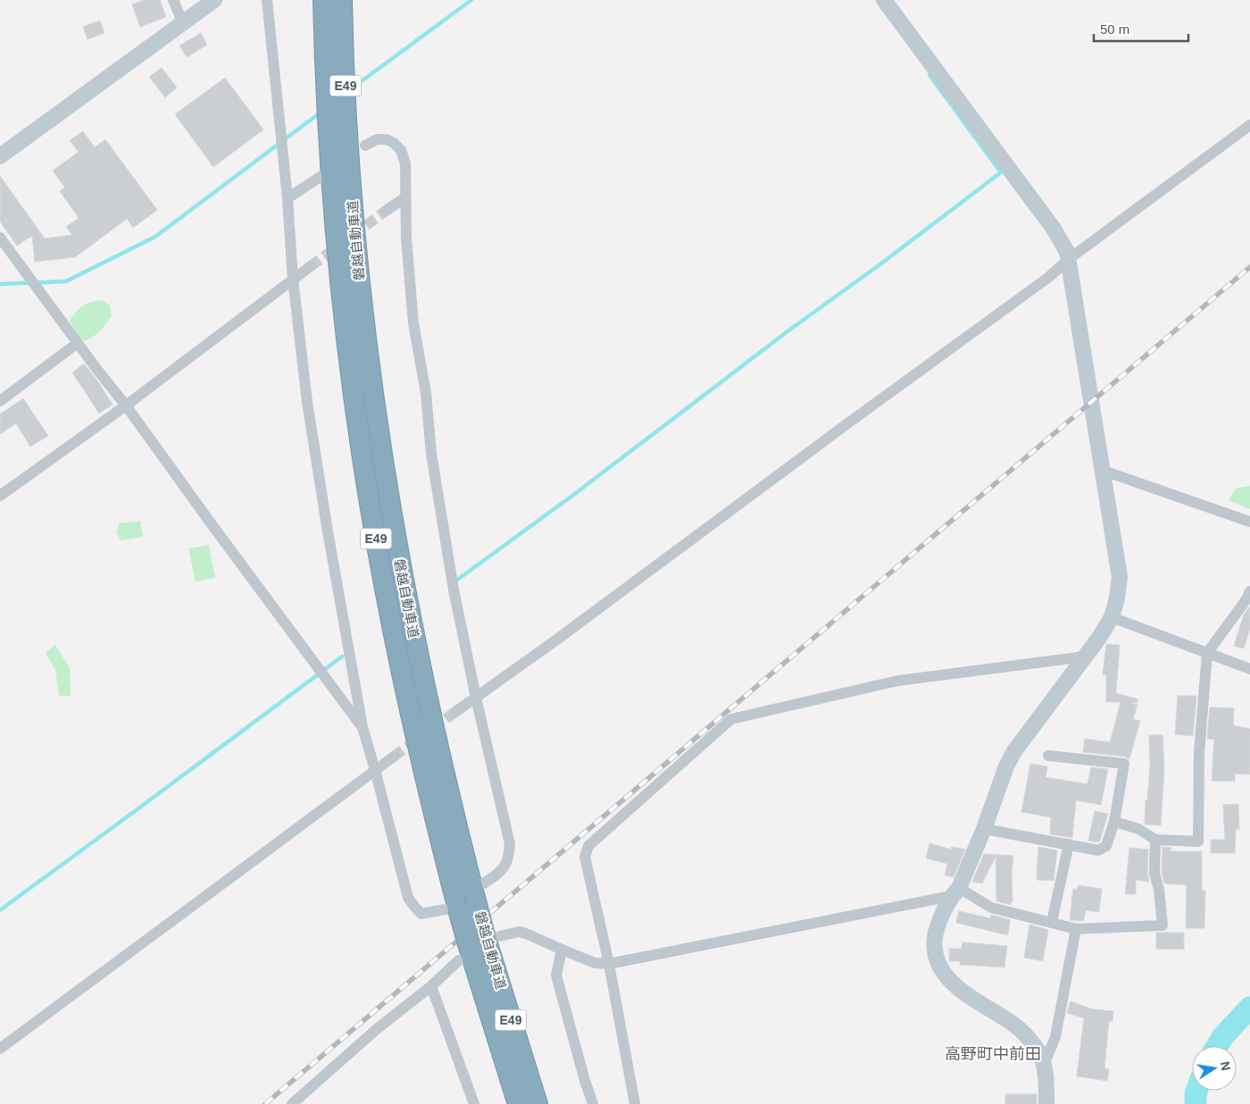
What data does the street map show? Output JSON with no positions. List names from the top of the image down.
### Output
{
  "streets": {
    "highway": ["E49", "磐越自動車道"]
  },
  "districts": ["高野町中前田"],
  "scale_bar": "50 m",
  "north": "right"
}
